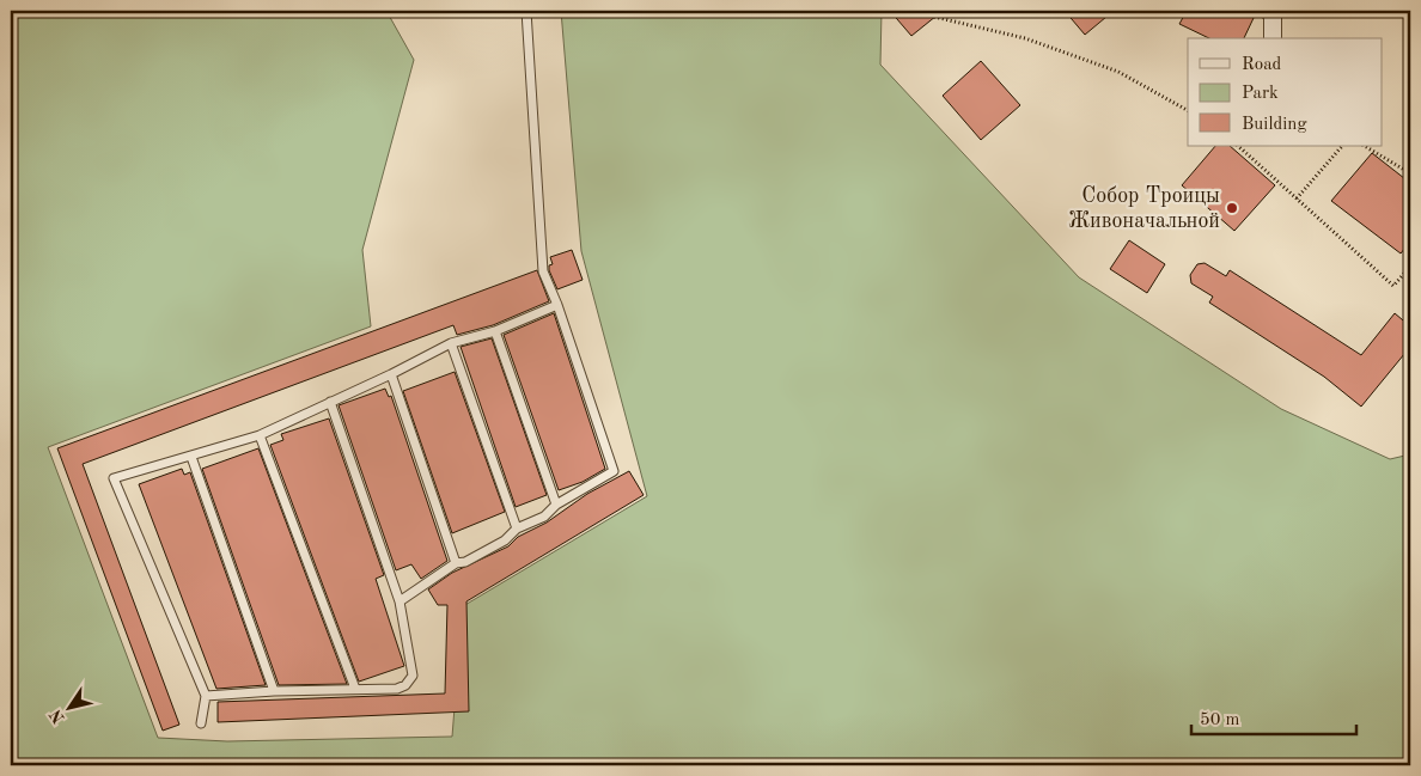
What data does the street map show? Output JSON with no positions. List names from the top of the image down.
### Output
{
  "places": ["Собор Троицы Живоначальной"],
  "legend": ["Road", "Park", "Building"],
  "scale_bar": "50 m",
  "north": "bottom left"
}
